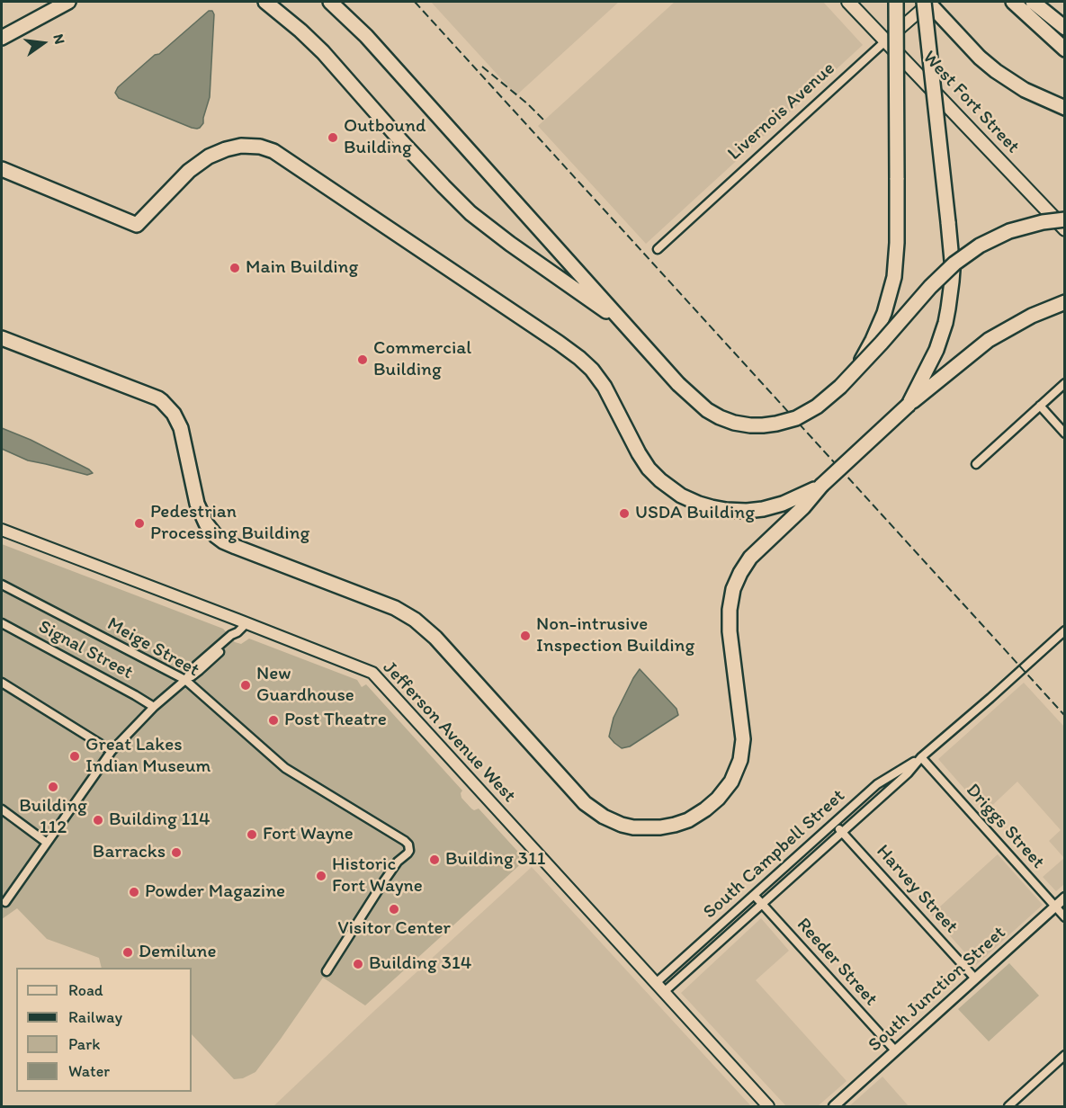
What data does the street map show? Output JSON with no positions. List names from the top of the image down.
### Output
{
  "streets": {
    "main road": ["West Fort Street", "Livernois Avenue", "Jefferson Avenue West"],
    "street": [
      "Meige Street",
      "Signal Street",
      "Driggs Street",
      "South Campbell Street",
      "Harvey Street",
      "Reeder Street",
      "South Junction Street"
    ]
  },
  "crossings": [
    ["West Fort Street", "Livernois Avenue"],
    ["Jefferson Avenue West", "South Campbell Street"],
    ["Driggs Street", "South Campbell Street"],
    ["Driggs Street", "South Junction Street"],
    ["South Campbell Street", "Harvey Street"],
    ["South Campbell Street", "Reeder Street"],
    ["Harvey Street", "South Junction Street"],
    ["Reeder Street", "South Junction Street"]
  ],
  "places": [
    "Outbound Building",
    "Main Building",
    "Commercial Building",
    "USDA Building",
    "Pedestrian Processing Building",
    "Non-intrusive Inspection Building",
    "New Guardhouse",
    "Post Theatre",
    "Great Lakes Indian Museum",
    "Building 112",
    "Building 114",
    "Fort Wayne",
    "Barracks",
    "Building 311",
    "Historic Fort Wayne",
    "Powder Magazine",
    "Visitor Center",
    "Demilune",
    "Building 314"
  ],
  "legend": [
    "Road",
    "Railway",
    "Park",
    "Water"
  ],
  "north": "right"
}
